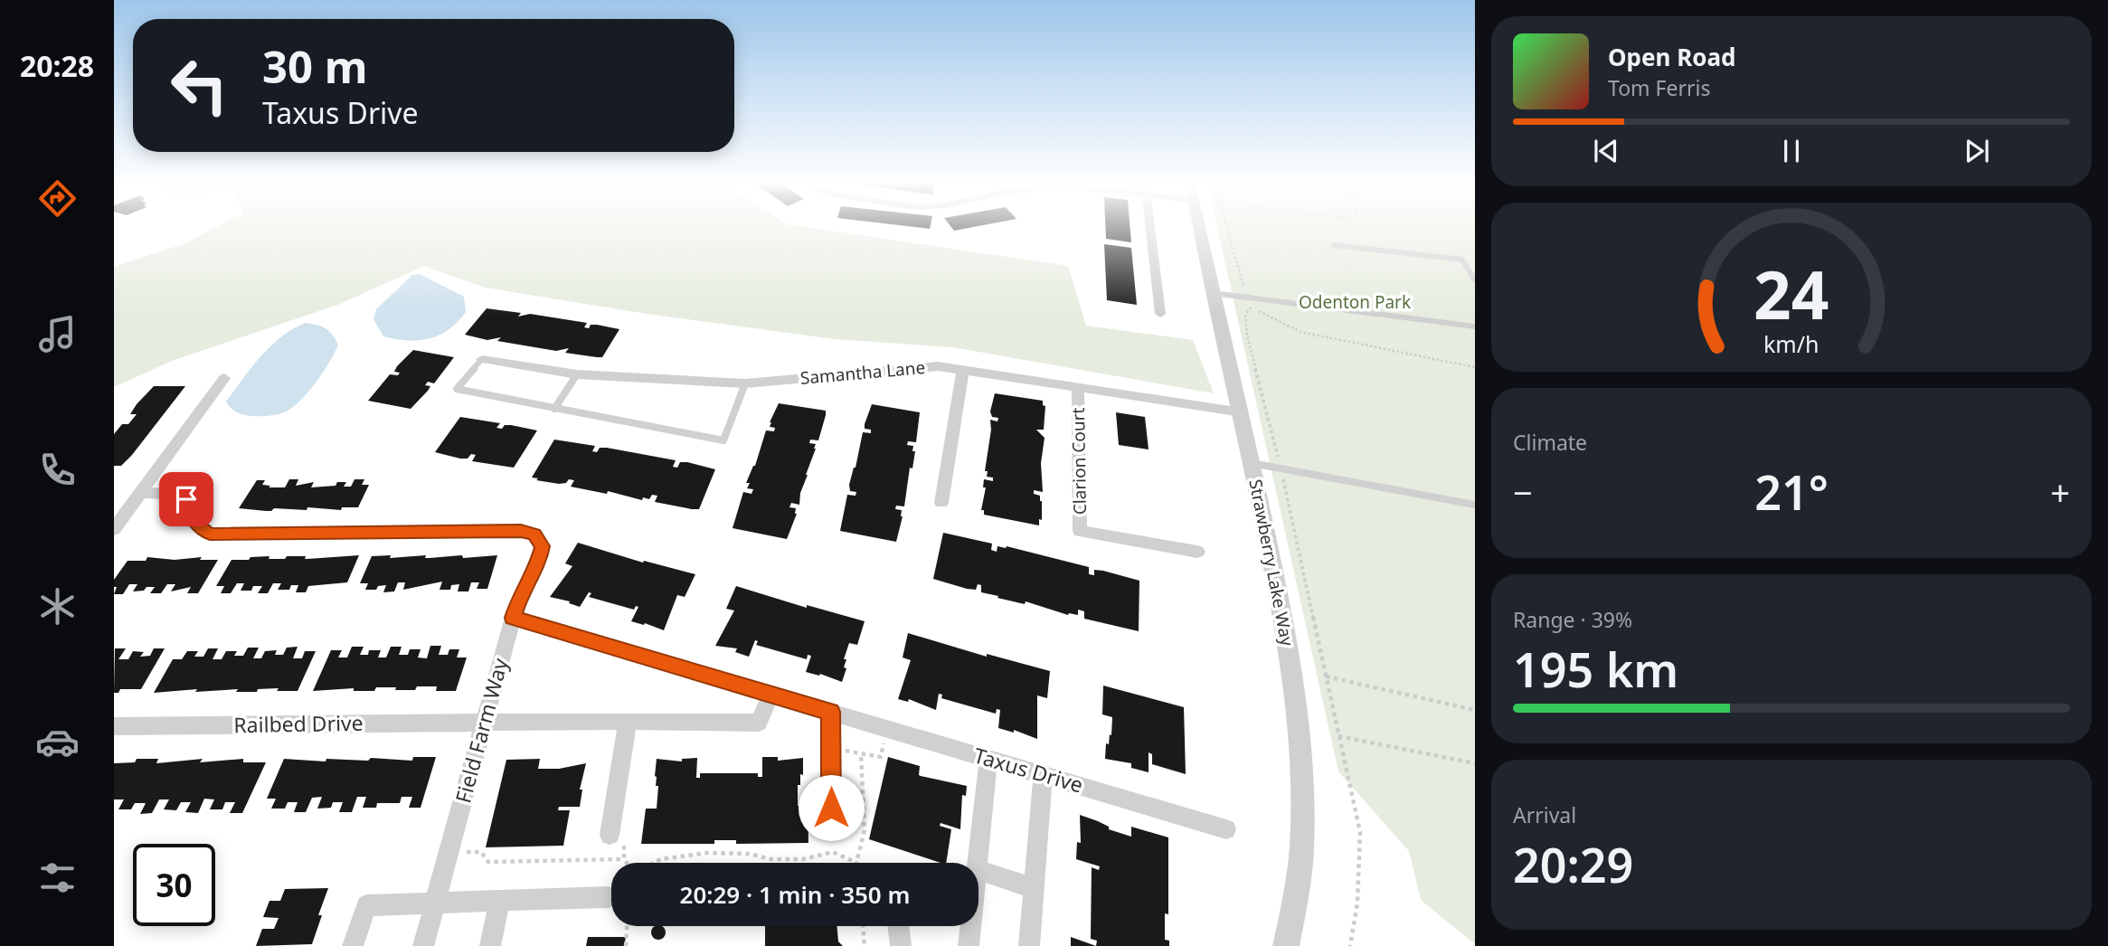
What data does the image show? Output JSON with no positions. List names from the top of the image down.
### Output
{
  "streets": {
    "street": [
      "Samantha Lane",
      "Clarion Court",
      "Strawberry Lake Way",
      "Railbed Drive",
      "Field Farm Way",
      "Taxus Drive"
    ]
  },
  "crossings": [
    ["Samantha Lane", "Clarion Court"],
    ["Samantha Lane", "Strawberry Lake Way"],
    ["Railbed Drive", "Field Farm Way"],
    ["Railbed Drive", "Taxus Drive"],
    ["Field Farm Way", "Taxus Drive"]
  ],
  "parks": ["Odenton Park"],
  "page": {
    "tabs": "20:28",
    "turn": ["30 m", "Taxus Drive"],
    "song": ["Open Road", "Tom Ferris"],
    "tile": [
      "Climate",
      ["Range · 39%", "195 km"],
      ["Arrival", "20:29"]
    ],
    "heat": ["−", "21°", "+"],
    "limit": "30",
    "trip": "20:29 · 1 min · 350 m",
    "gauge": ["24", "km/h"]
  }
}
